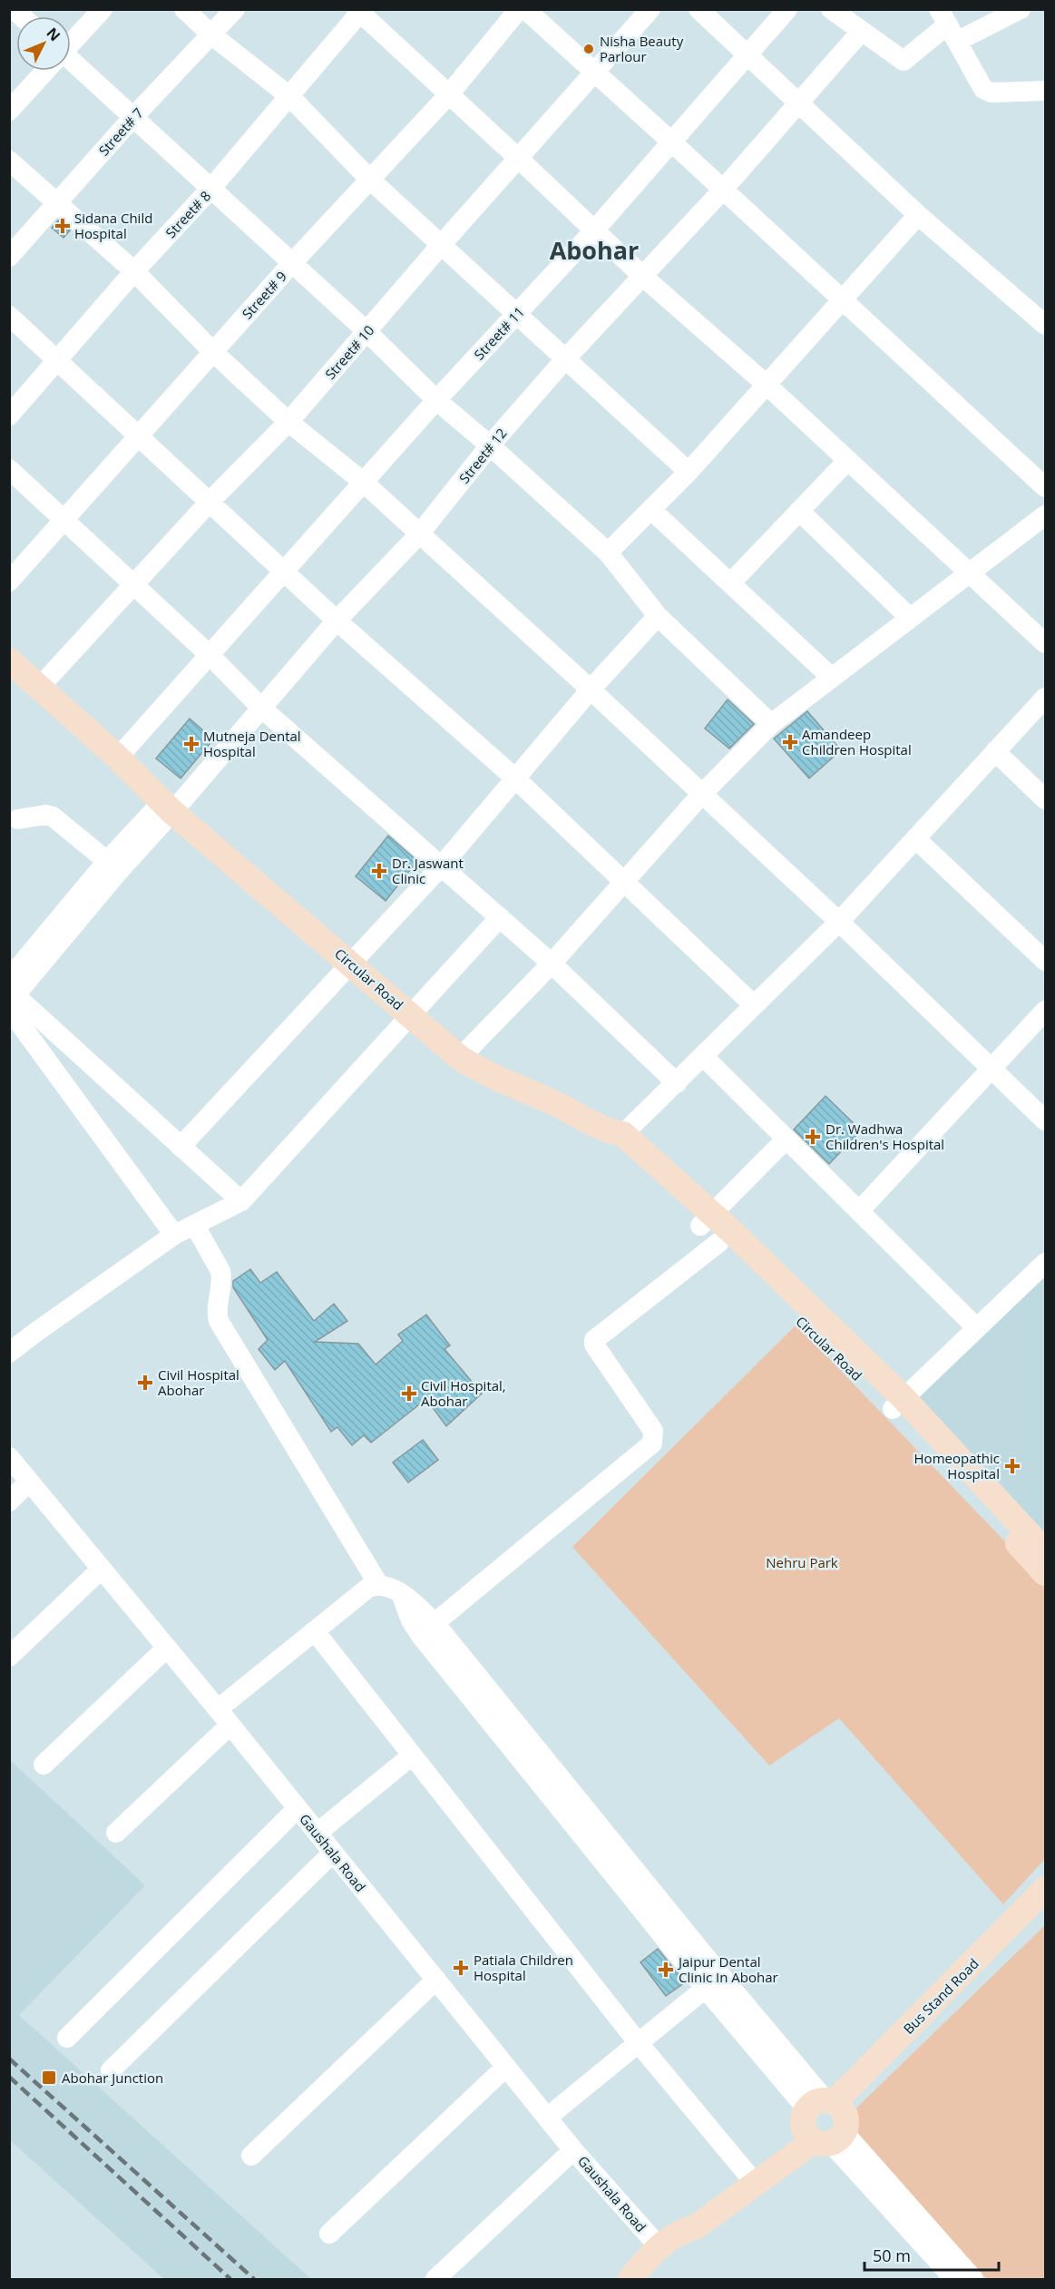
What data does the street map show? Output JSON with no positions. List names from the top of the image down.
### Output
{
  "streets": {
    "main road": ["Circular Road", "Bus Stand Road"],
    "street": [
      "Street# 7",
      "Street# 8",
      "Street# 9",
      "Street# 11",
      "Street# 10",
      "Street# 12",
      "Gaushala Road"
    ]
  },
  "crossings": [
    ["Street# 11", "Circular Road"],
    ["Street# 10", "Circular Road"],
    ["Street# 12", "Circular Road"]
  ],
  "districts": ["Abohar"],
  "parks": ["Nehru Park"],
  "places": {
    "other": ["Nisha Beauty Parlour"],
    "health": [
      "Sidana Child Hospital",
      "Amandeep Children Hospital",
      "Mutneja Dental Hospital",
      "Dr. Jaswant Clinic",
      "Dr. Wadhwa Children's Hospital",
      "Civil Hospital Abohar",
      "Civil Hospital, Abohar",
      "Homeopathic Hospital",
      "Patiala Children Hospital",
      "Jaipur Dental Clinic In Abohar"
    ],
    "transit": ["Abohar Junction"]
  },
  "scale_bar": "50 m",
  "north": "top right"
}
